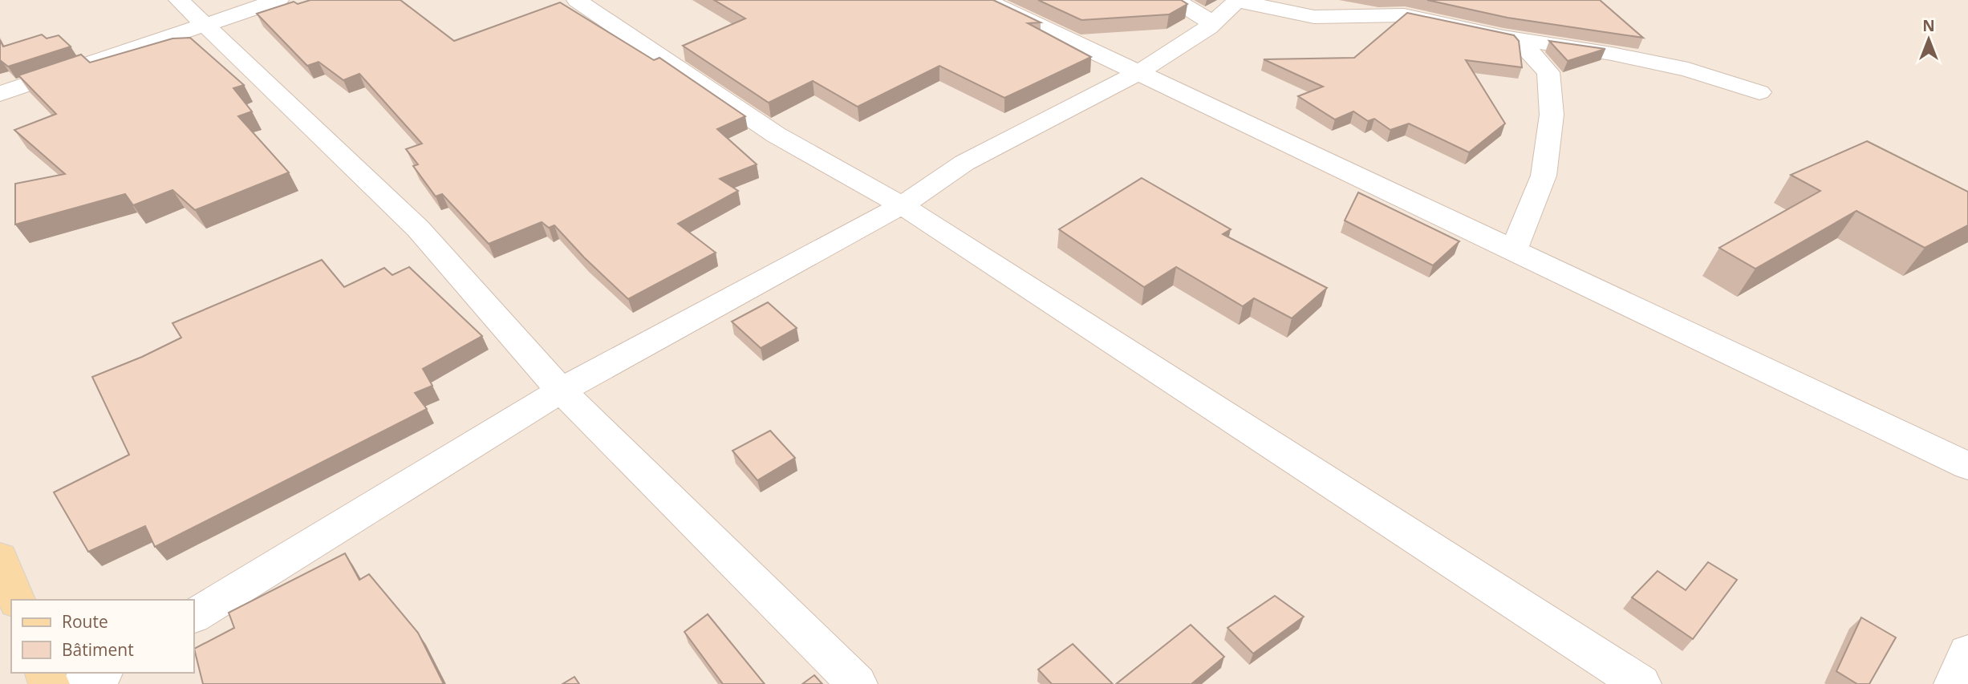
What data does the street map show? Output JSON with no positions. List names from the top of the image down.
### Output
{
  "legend": ["Route", "Bâtiment"],
  "north": "top"
}
